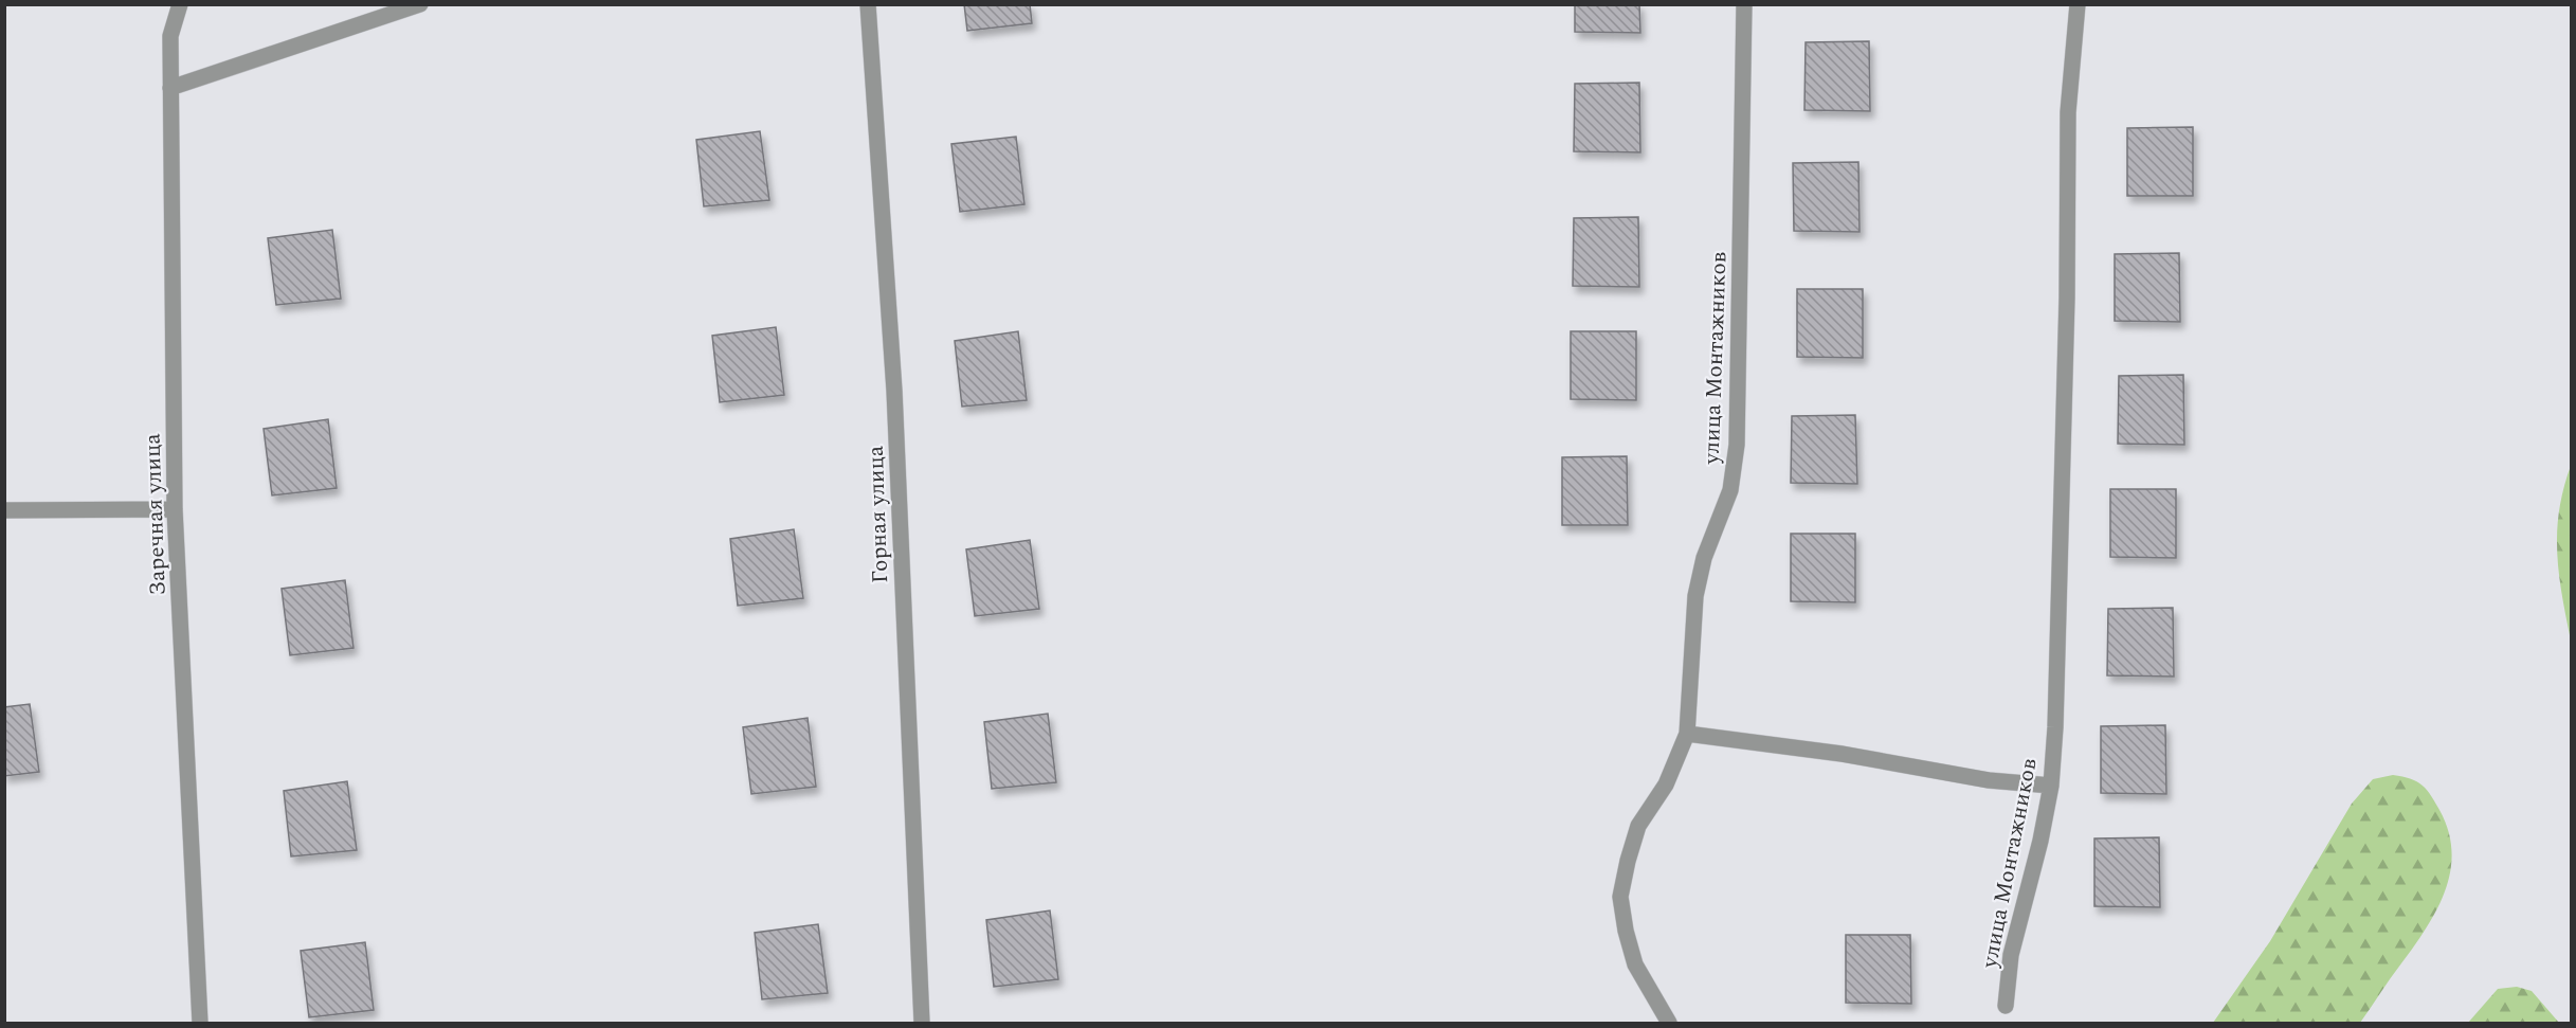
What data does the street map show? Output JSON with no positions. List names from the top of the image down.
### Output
{
  "streets": {
    "street": ["улица Монтажников", "Заречная улица", "Горная улица"]
  }
}
